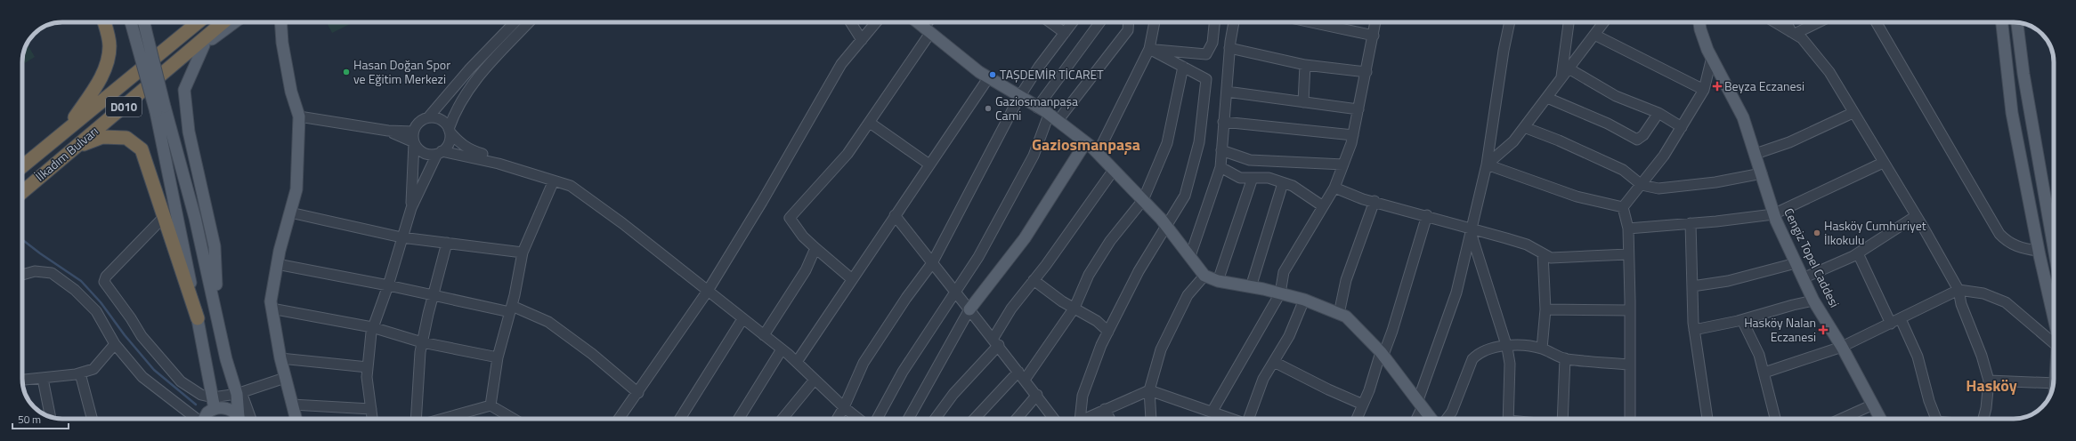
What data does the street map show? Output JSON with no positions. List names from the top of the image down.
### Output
{
  "streets": {
    "highway": ["D010", "İlkadım Bulvarı"],
    "main road": ["Cengiz Topel Caddesi"]
  },
  "districts": ["Gaziosmanpaşa", "Hasköy"],
  "places": {
    "other": [
      "Hasan Doğan Spor ve Eğitim Merkezi",
      "TAŞDEMİR TİCARET",
      "Gaziosmanpaşa Cami",
      "Hasköy Cumhuriyet İlkokulu"
    ],
    "health": ["Beyza Eczanesi", "Hasköy Nalan Eczanesi"]
  },
  "scale_bar": "50 m"
}
